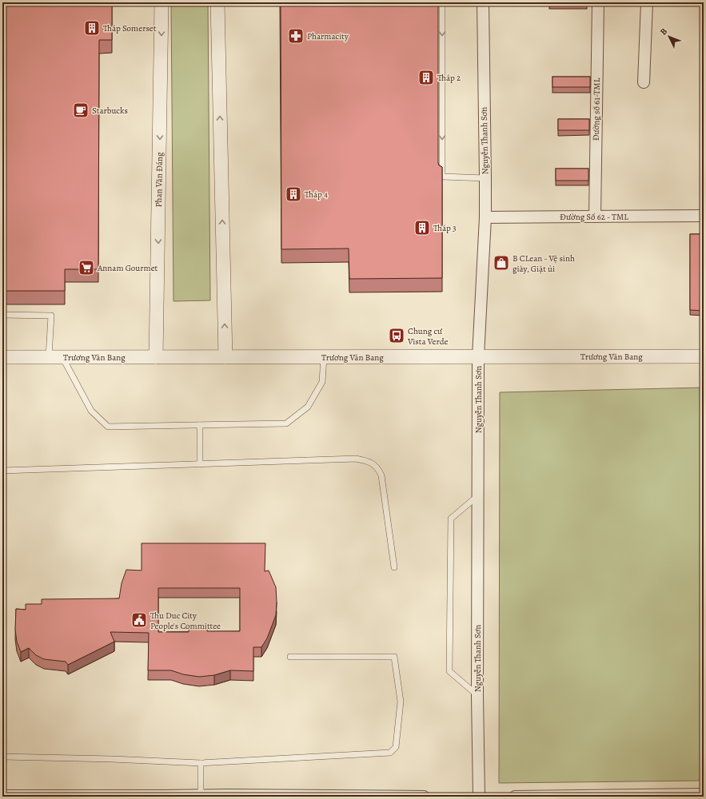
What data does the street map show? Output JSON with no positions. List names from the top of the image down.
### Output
{
  "streets": {
    "street": [
      "Đường số 61-TML",
      "Nguyễn Thanh Sơn",
      "Phan Văn Đáng",
      "Đường Số 62 - TML",
      "Trương Văn Bang"
    ]
  },
  "crossings": [
    ["Đường số 61-TML", "Đường Số 62 - TML"],
    ["Nguyễn Thanh Sơn", "Đường Số 62 - TML"],
    ["Nguyễn Thanh Sơn", "Trương Văn Bang"],
    ["Phan Văn Đáng", "Trương Văn Bang"]
  ],
  "places": {
    "building": [
      "Tháp Somerset",
      "Tháp 2",
      "Tháp 4",
      "Tháp 3"
    ],
    "pharmacy": ["Pharmacity"],
    "cafe": ["Starbucks"],
    "shop": ["B CLean - Vệ sinh giày, Giặt ủi"],
    "supermarket": ["Annam Gourmet"],
    "bus stop": ["Chung cư Vista Verde"],
    "public building": ["Thu Duc City People's Committee"]
  },
  "north": "top left"
}
